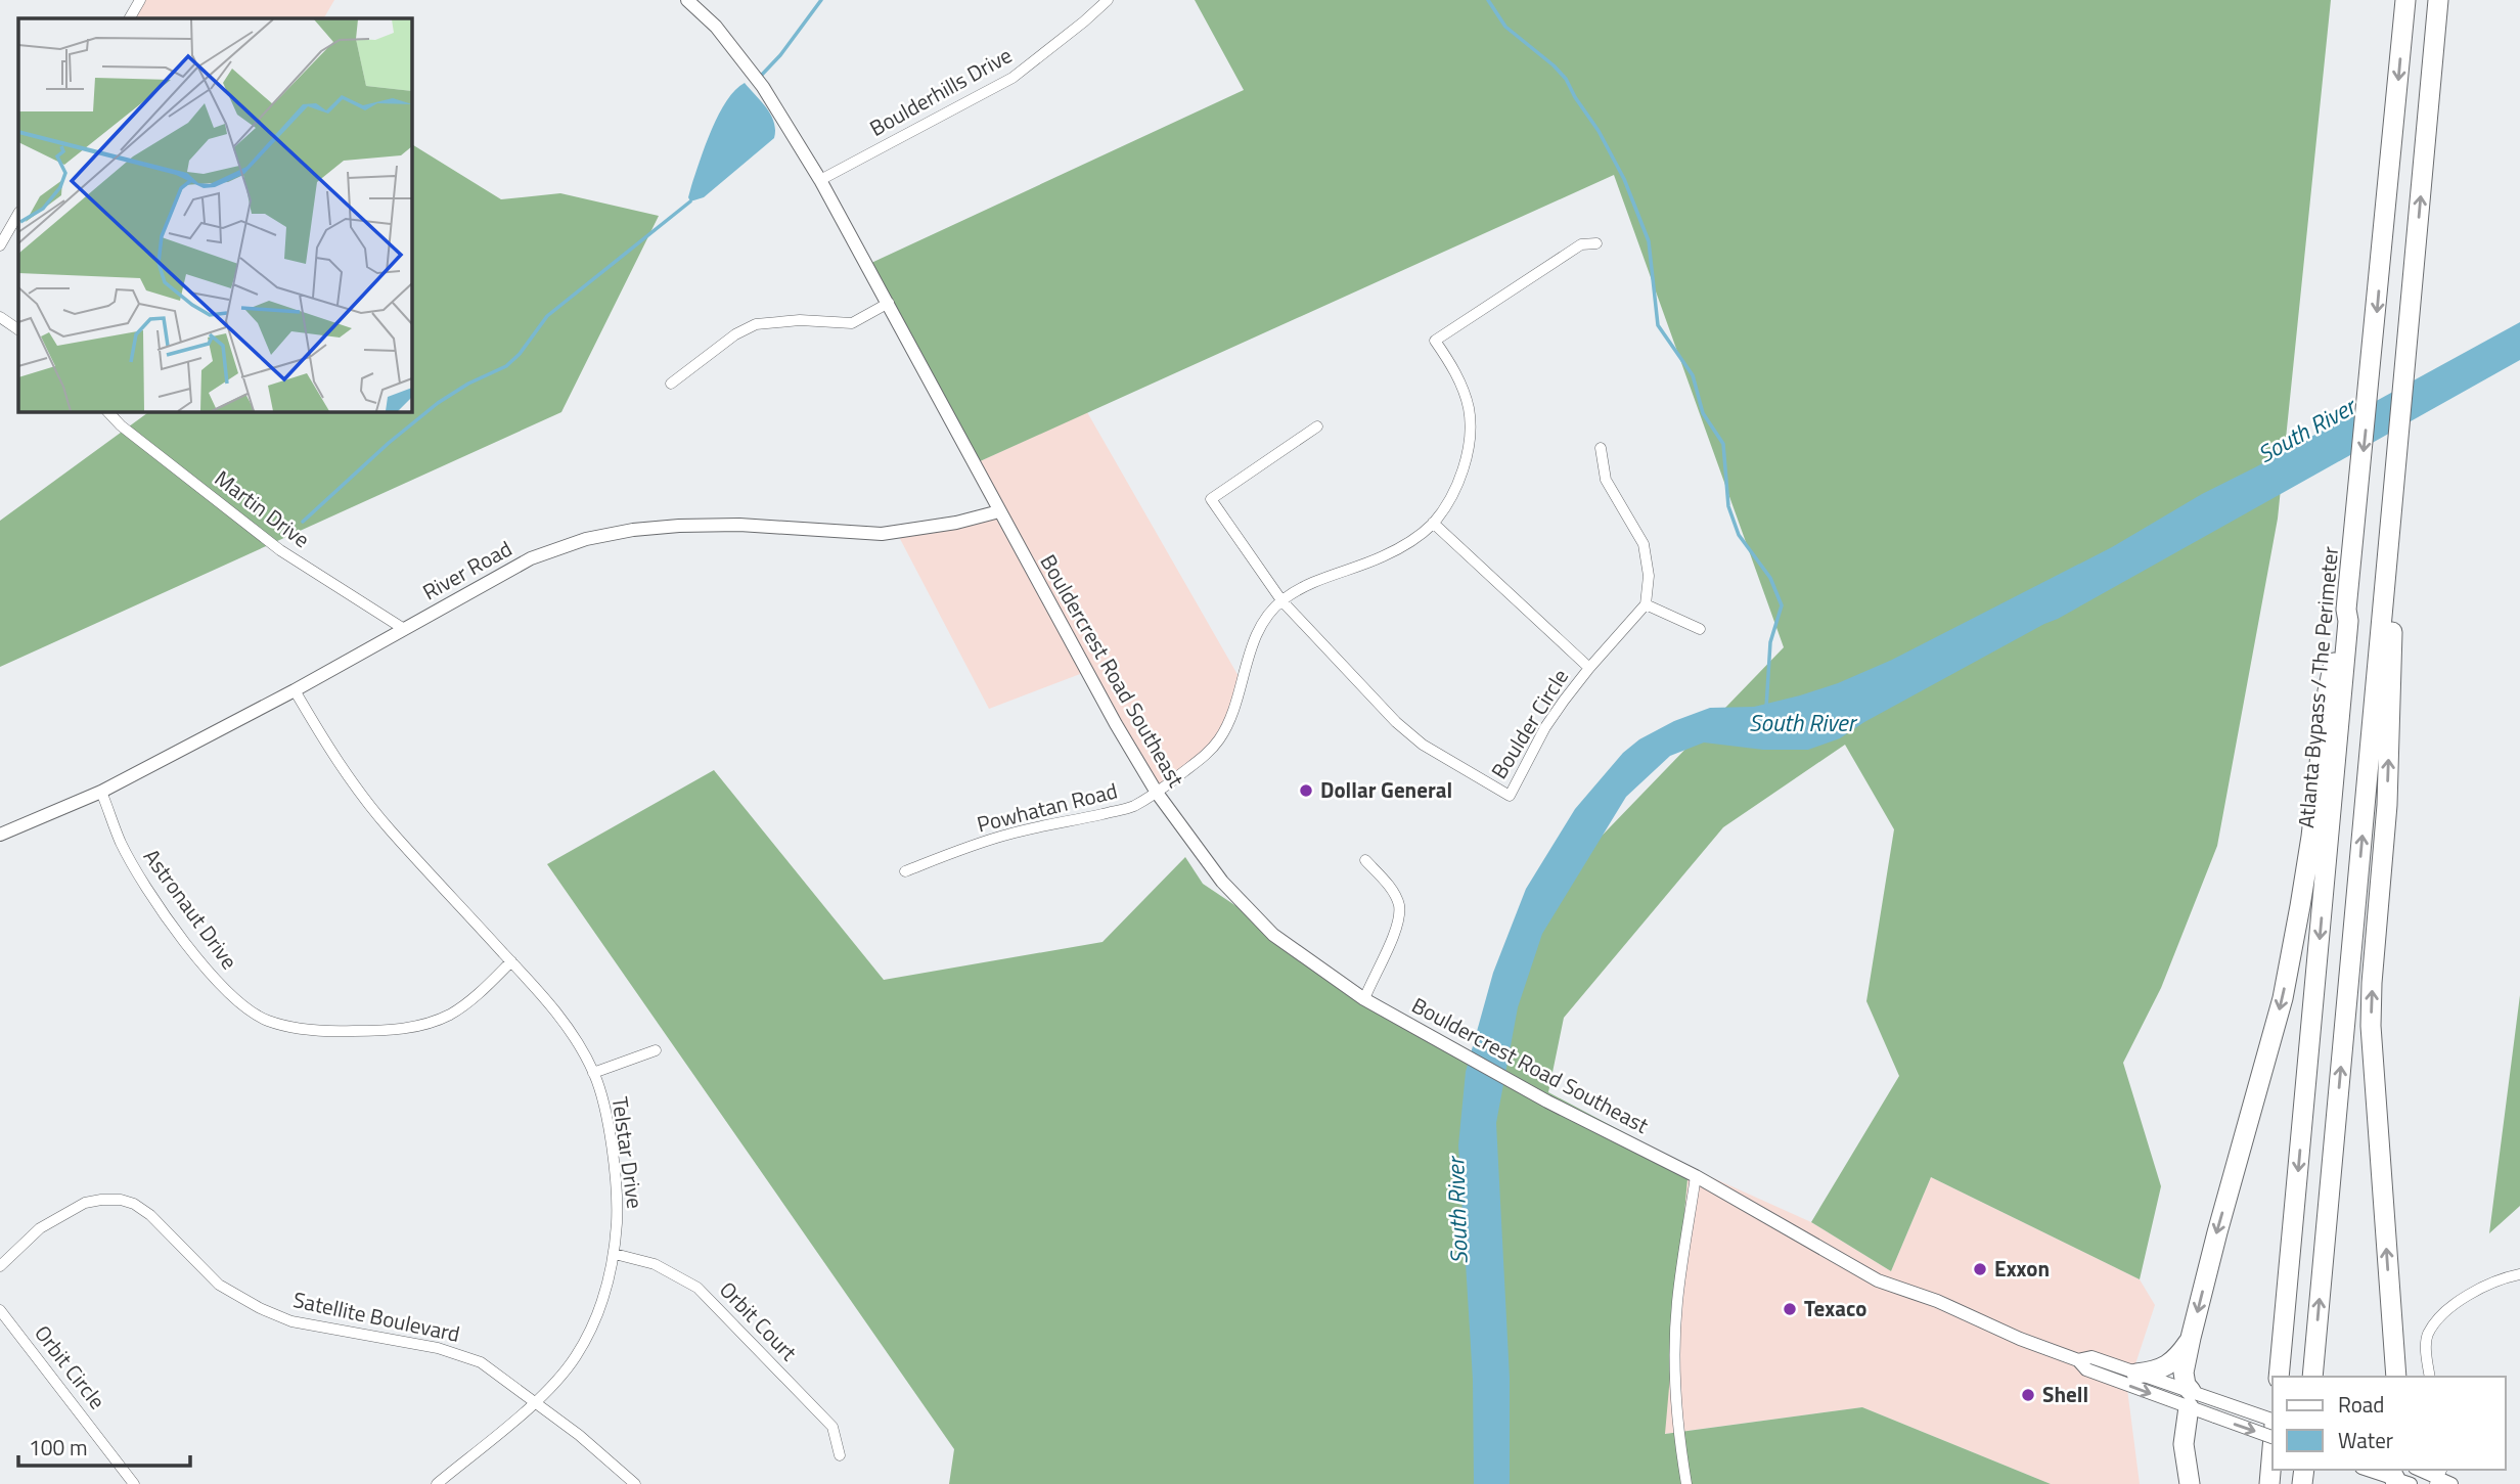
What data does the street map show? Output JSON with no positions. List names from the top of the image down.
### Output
{
  "streets": {
    "highway": ["Atlanta Bypass / The Perimeter"],
    "street": [
      "Boulderhills Drive",
      "Martin Drive",
      "River Road",
      "Bouldercrest Road Southeast",
      "Boulder Circle",
      "Powhatan Road",
      "Astronaut Drive",
      "Telstar Drive",
      "Satellite Boulevard",
      "Orbit Court",
      "Orbit Circle"
    ]
  },
  "crossings": [
    ["Boulderhills Drive", "Bouldercrest Road Southeast"],
    ["Martin Drive", "River Road"],
    ["River Road", "Bouldercrest Road Southeast"],
    ["River Road", "Astronaut Drive"],
    ["River Road", "Telstar Drive"],
    ["Bouldercrest Road Southeast", "Powhatan Road"],
    ["Boulder Circle", "Powhatan Road"],
    ["Astronaut Drive", "Telstar Drive"],
    ["Telstar Drive", "Satellite Boulevard"],
    ["Telstar Drive", "Orbit Court"]
  ],
  "water": ["South River"],
  "places": [
    "Dollar General",
    "Exxon",
    "Texaco",
    "Shell"
  ],
  "legend": ["Road", "Water"],
  "scale_bar": "100 m"
}
